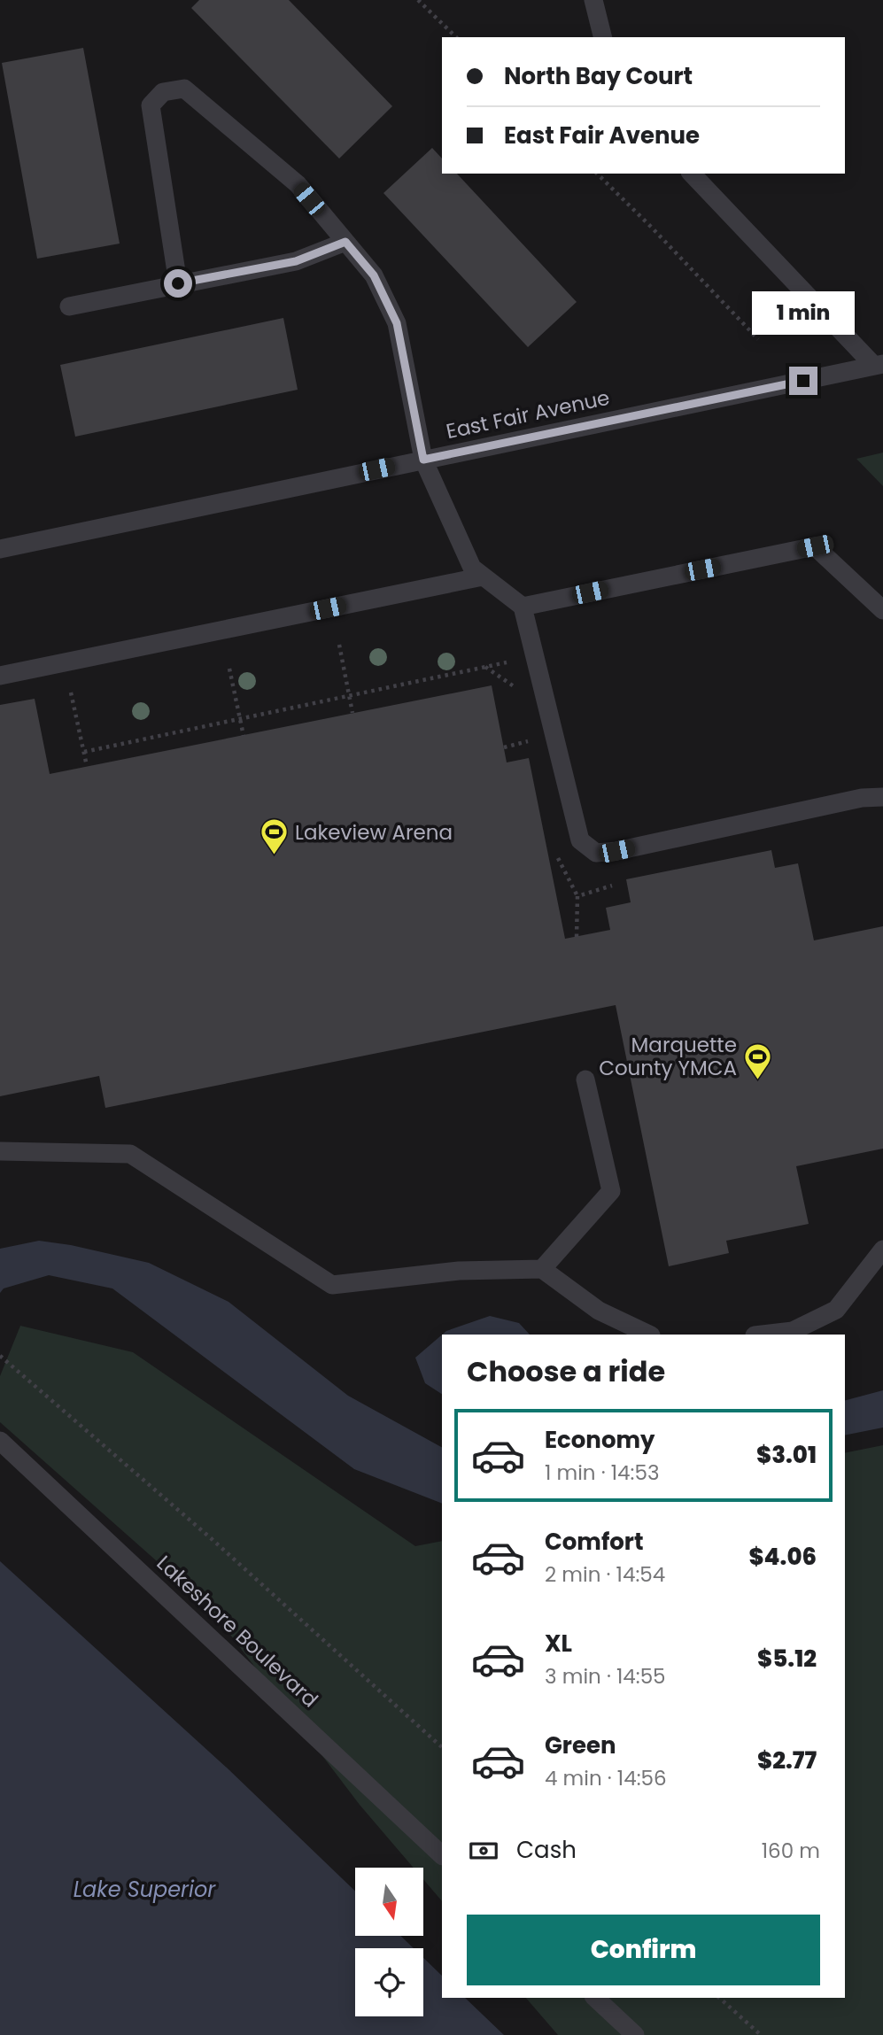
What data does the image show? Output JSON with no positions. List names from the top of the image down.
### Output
{
  "streets": {
    "street": ["East Fair Avenue", "Lakeshore Boulevard"]
  },
  "water": ["Lake Superior"],
  "places": {
    "sports": ["Lakeview Arena", "Marquette County YMCA"]
  },
  "north": "bottom",
  "page": {
    "banner": ["North Bay Court", "East Fair Avenue"],
    "bubble": "1 min",
    "heading": "Choose a ride",
    "list": [
      {
        "name": "Economy",
        "note": "1 min · 14:53",
        "value": "$3.01"
      },
      {
        "name": "Comfort",
        "note": "2 min · 14:54",
        "value": "$4.06"
      },
      {
        "name": "XL",
        "note": "3 min · 14:55",
        "value": "$5.12"
      },
      {
        "name": "Green",
        "note": "4 min · 14:56",
        "value": "$2.77"
      }
    ],
    "pay": ["Cash", "160 m"],
    "buttons": "Confirm"
  }
}
